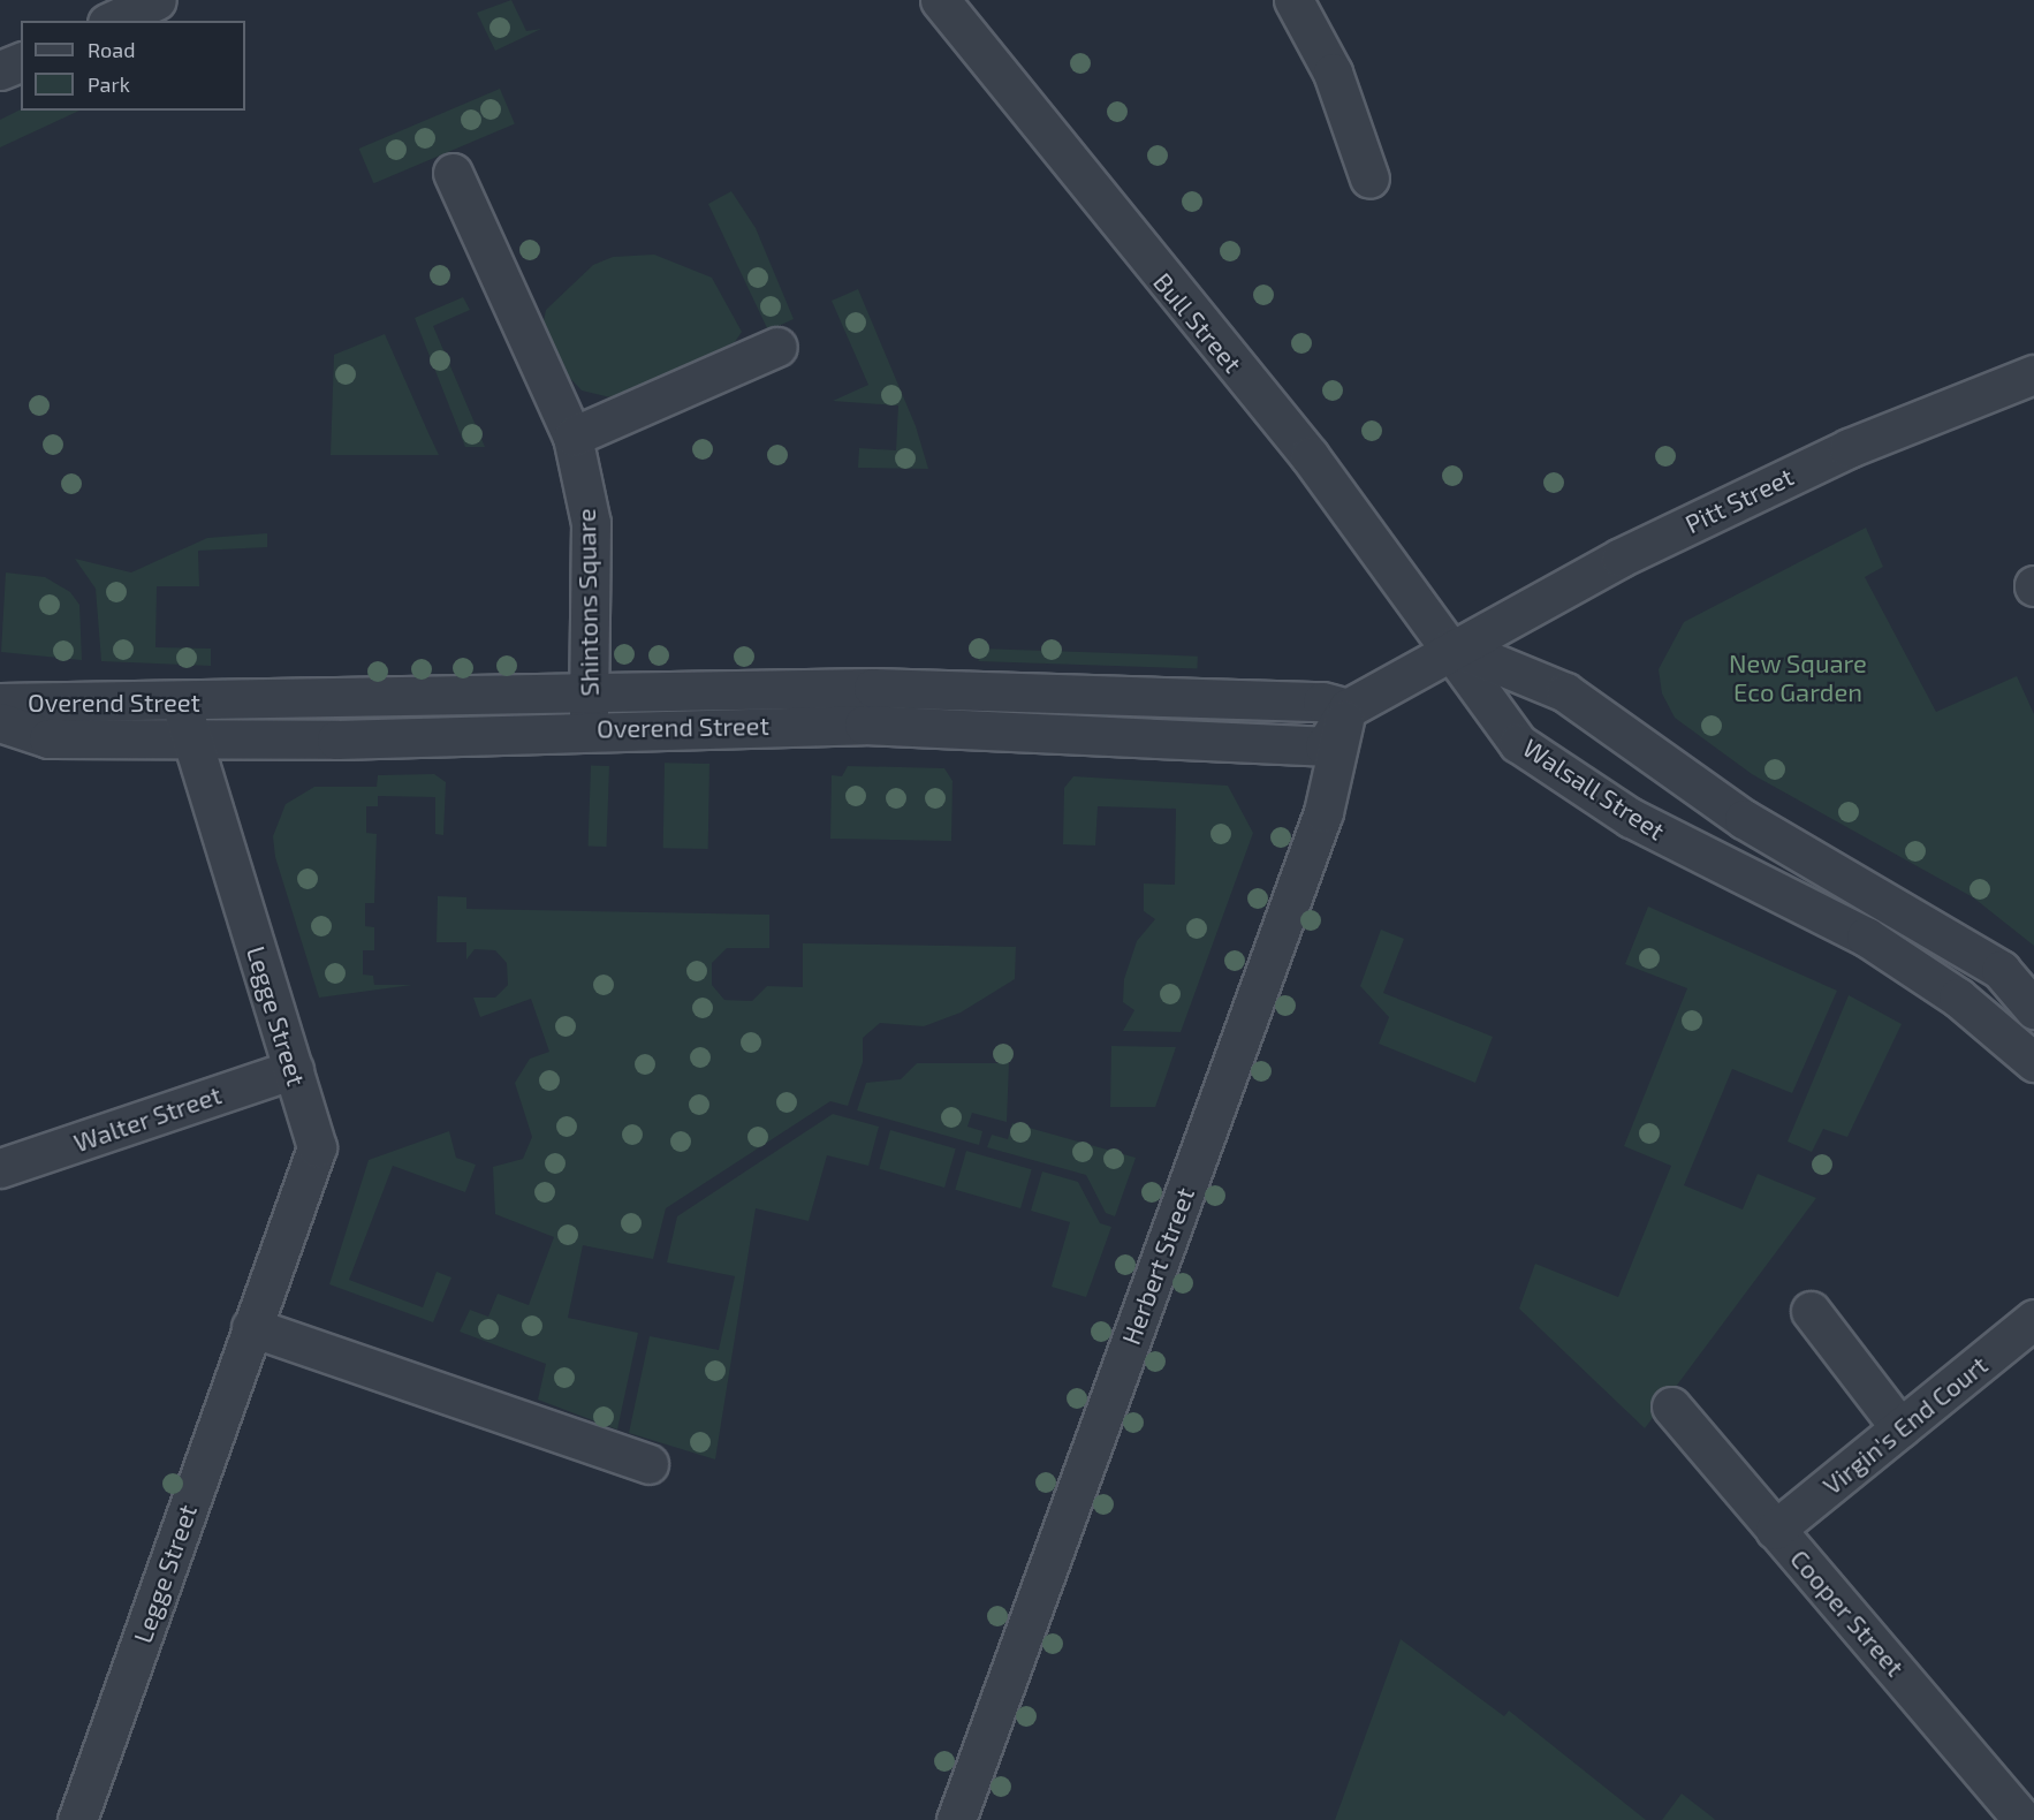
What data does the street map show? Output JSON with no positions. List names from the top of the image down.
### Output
{
  "streets": {
    "street": [
      "Bull Street",
      "Pitt Street",
      "Shintons Square",
      "Overend Street",
      "Walsall Street",
      "Legge Street",
      "Walter Street",
      "Herbert Street",
      "Virgin's End Court",
      "Cooper Street"
    ]
  },
  "crossings": [
    ["Bull Street", "Pitt Street"],
    ["Bull Street", "Overend Street"],
    ["Bull Street", "Walsall Street"],
    ["Pitt Street", "Overend Street"],
    ["Pitt Street", "Walsall Street"],
    ["Shintons Square", "Overend Street"],
    ["Overend Street", "Walsall Street"],
    ["Overend Street", "Legge Street"],
    ["Overend Street", "Herbert Street"],
    ["Legge Street", "Walter Street"],
    ["Virgin's End Court", "Cooper Street"]
  ],
  "parks": ["New Square Eco Garden"],
  "legend": ["Road", "Park"]
}
